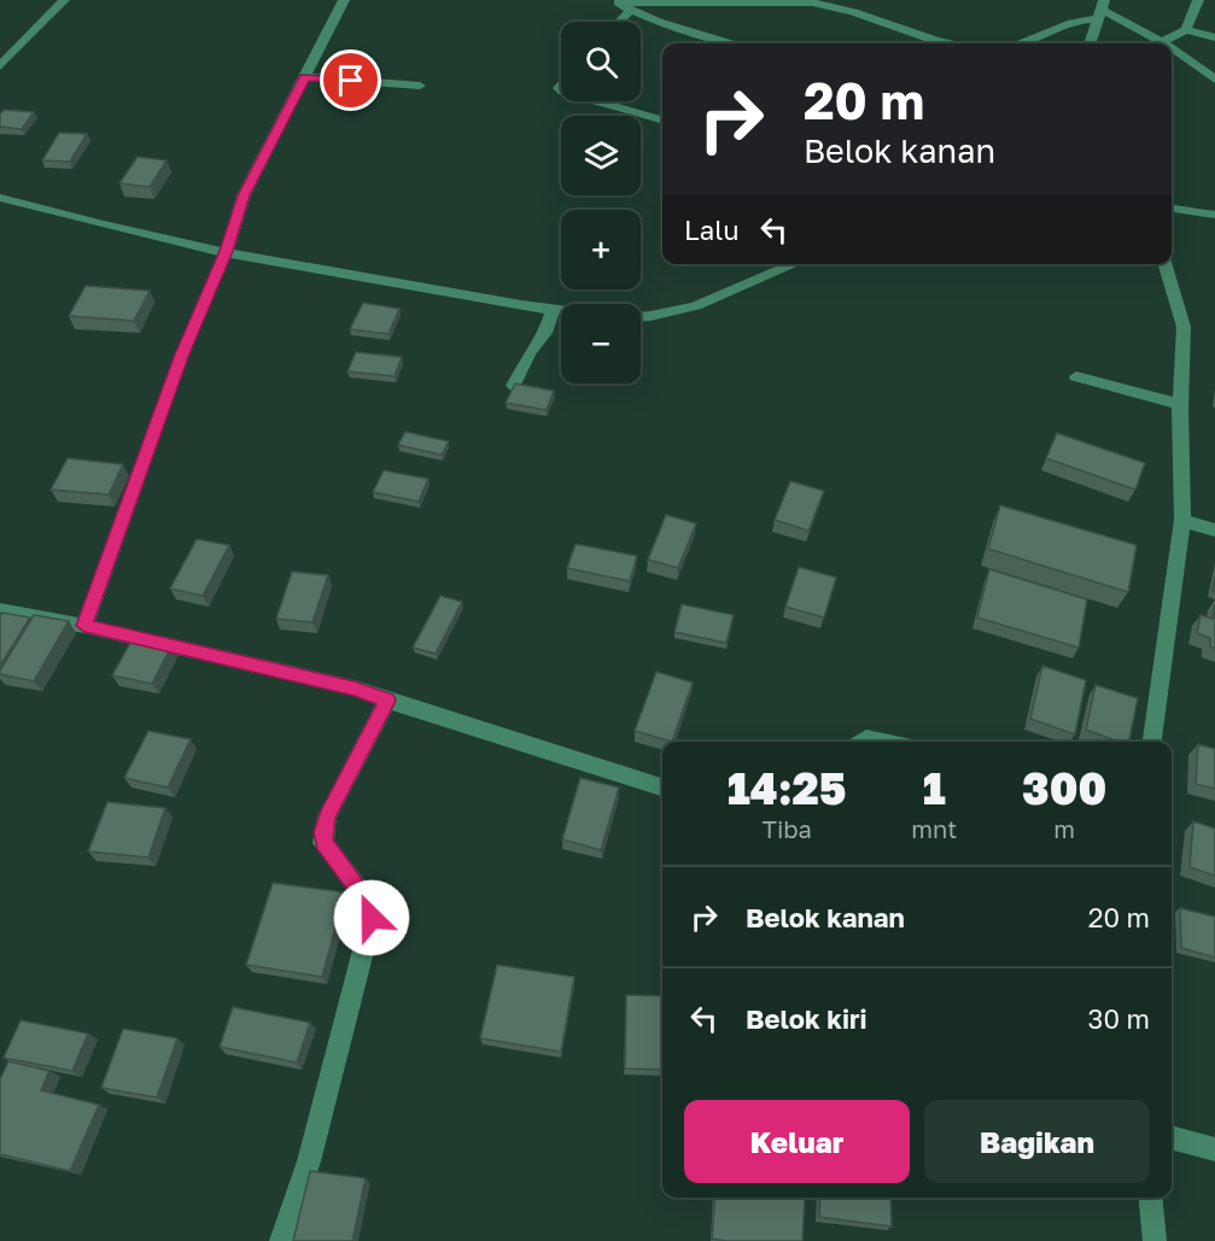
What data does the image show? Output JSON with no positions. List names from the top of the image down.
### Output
{
  "page": {
    "map_buttons": ["+", "−"],
    "turn": ["20 m", "Belok kanan"],
    "then": "Lalu",
    "eta": [
      "14:25",
      "Tiba",
      "1",
      "mnt",
      "300",
      "m"
    ],
    "list": [
      {
        "name": "Belok kanan",
        "value": "20 m"
      },
      {
        "name": "Belok kiri",
        "value": "30 m"
      }
    ],
    "buttons": ["Keluar", "Bagikan"]
  }
}
